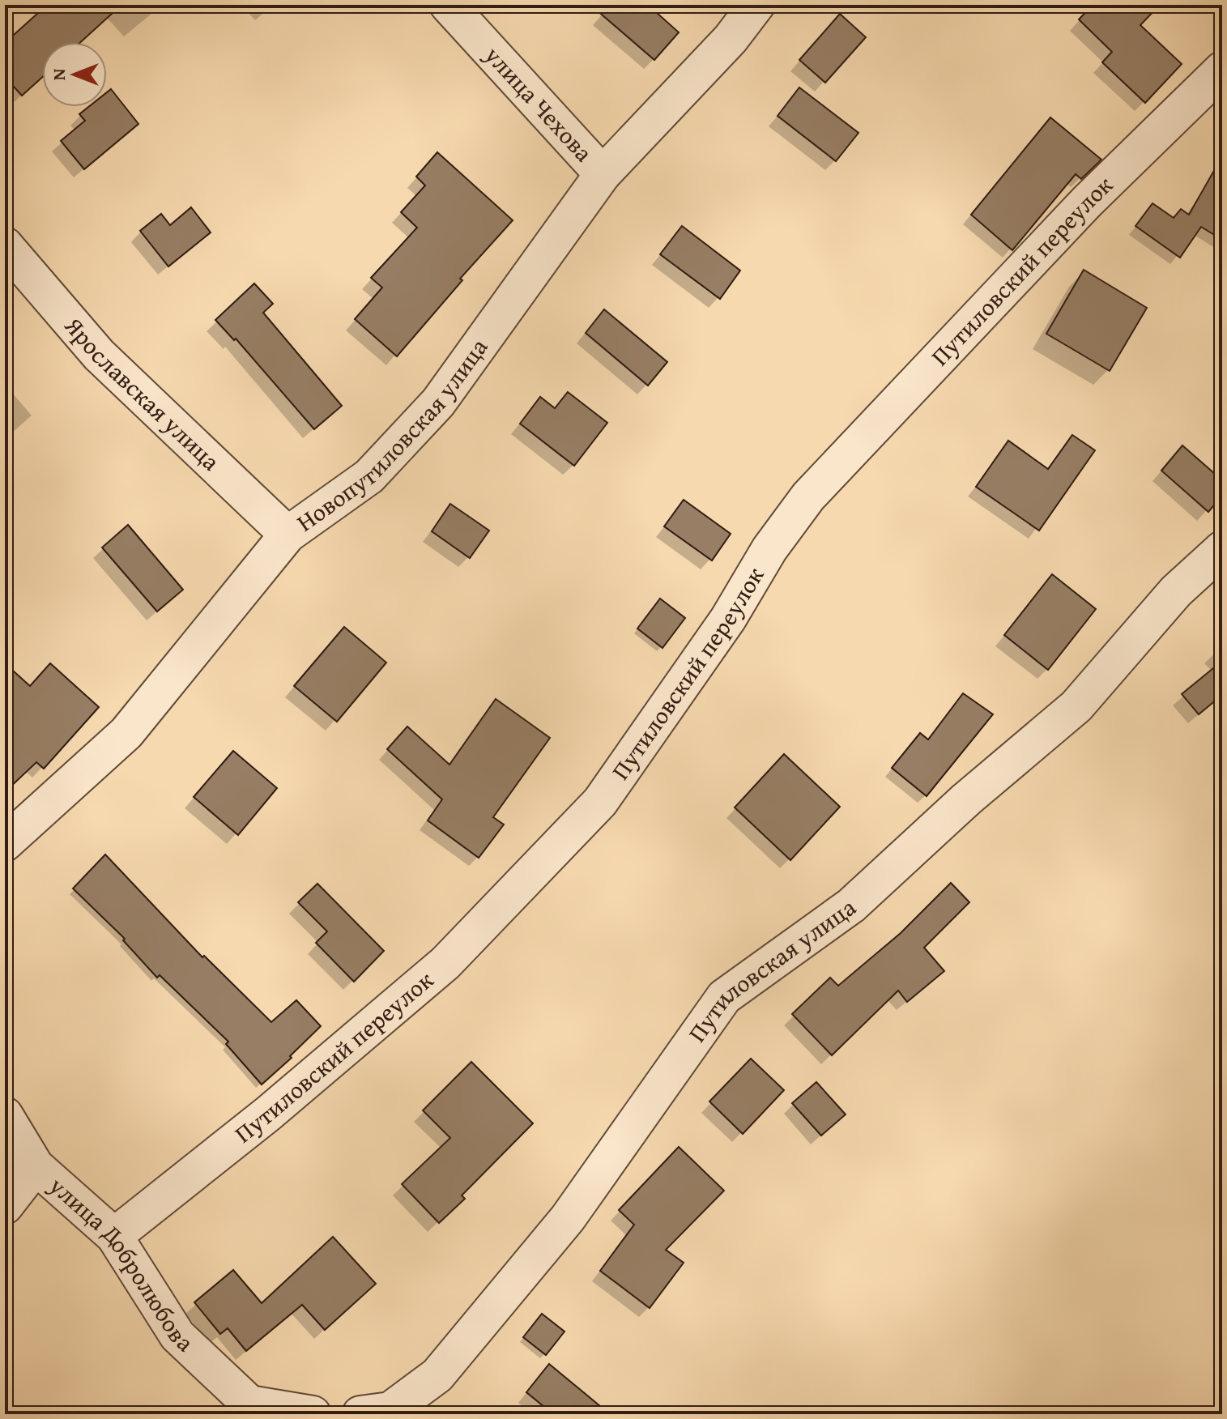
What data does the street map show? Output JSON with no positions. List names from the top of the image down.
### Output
{
  "streets": {
    "street": [
      "улица Чехова",
      "Путиловский переулок",
      "Ярославская улица",
      "Новопутиловская улица",
      "Путиловская улица",
      "улица Добролюбова"
    ]
  },
  "crossings": [
    ["улица Чехова", "Новопутиловская улица"],
    ["Путиловский переулок", "улица Добролюбова"],
    ["Ярославская улица", "Новопутиловская улица"]
  ],
  "north": "left"
}
